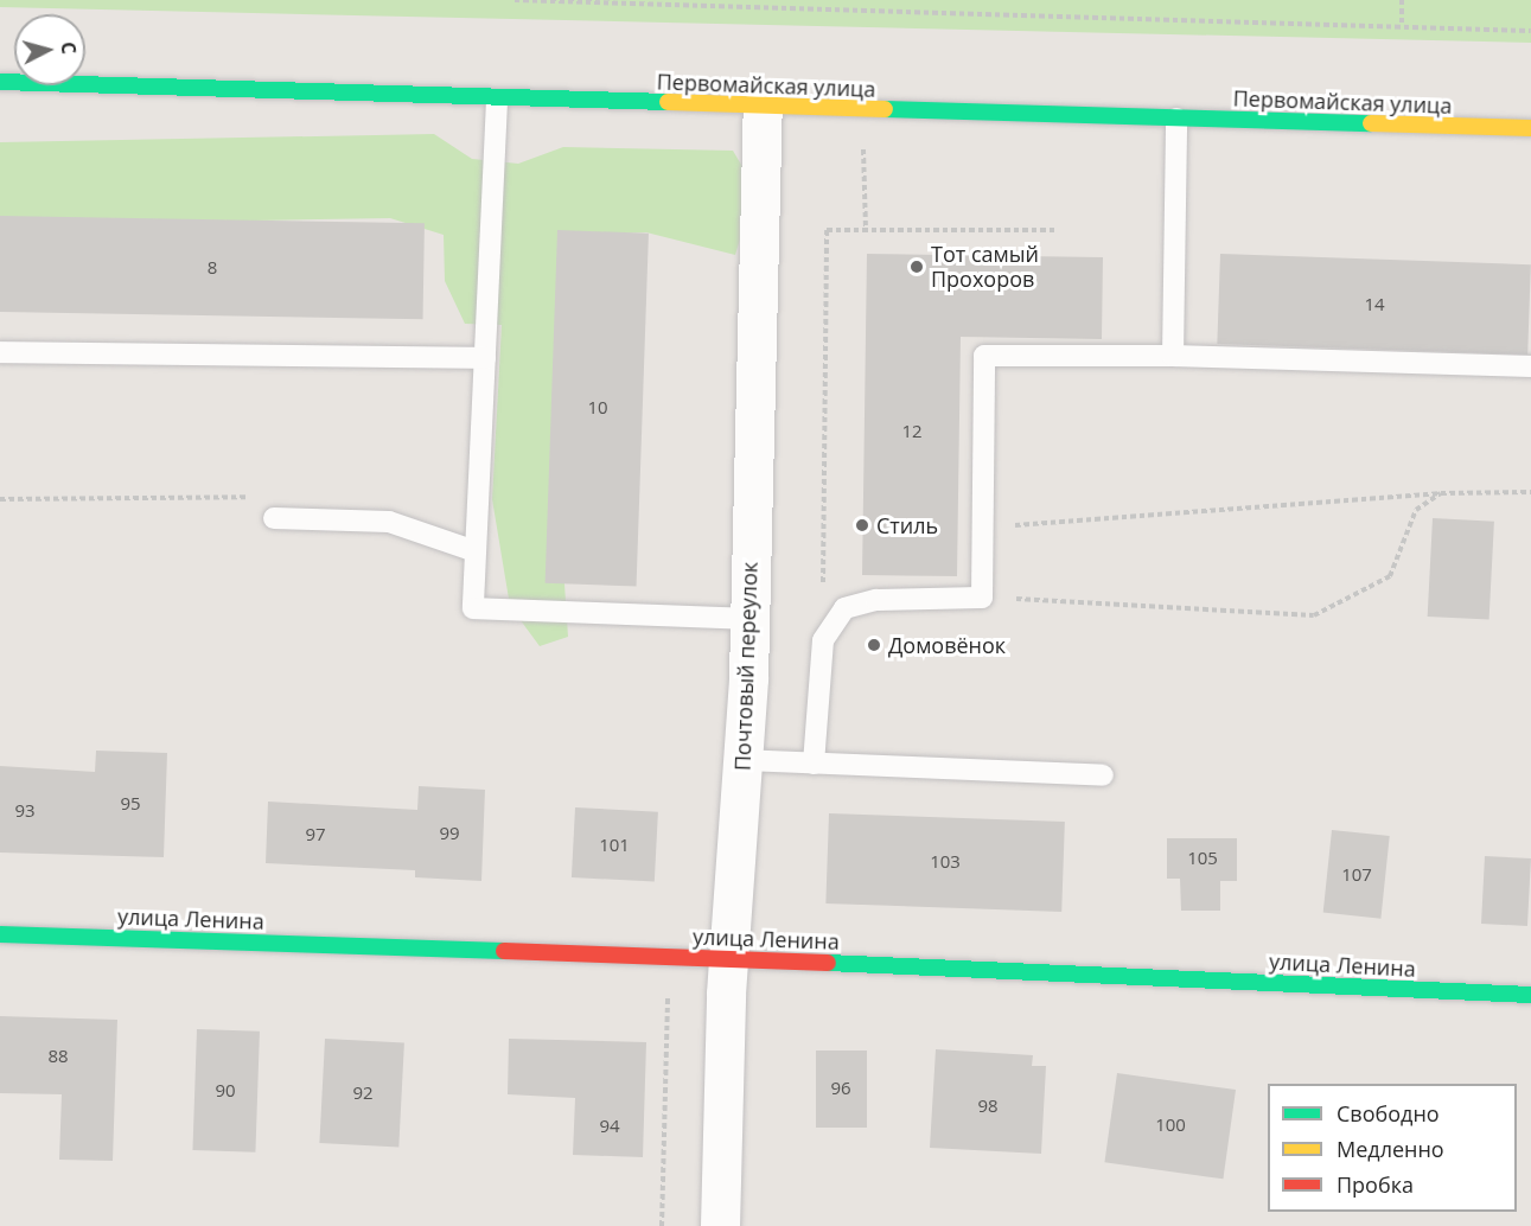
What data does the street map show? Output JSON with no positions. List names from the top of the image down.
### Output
{
  "streets": {
    "main road": ["Первомайская улица", "улица Ленина"],
    "street": ["Почтовый переулок"]
  },
  "crossings": [
    ["Первомайская улица", "Почтовый переулок"],
    ["Почтовый переулок", "улица Ленина"]
  ],
  "places": ["Тот самый Прохоров", "Стиль", "Домовёнок"],
  "house_numbers": [
    "8",
    "14",
    "10",
    "12",
    "95",
    "93",
    "99",
    "97",
    "101",
    "105",
    "103",
    "107",
    "88",
    "96",
    "90",
    "92",
    "98",
    "100",
    "94"
  ],
  "legend": ["Свободно", "Медленно", "Пробка"],
  "north": "right"
}
